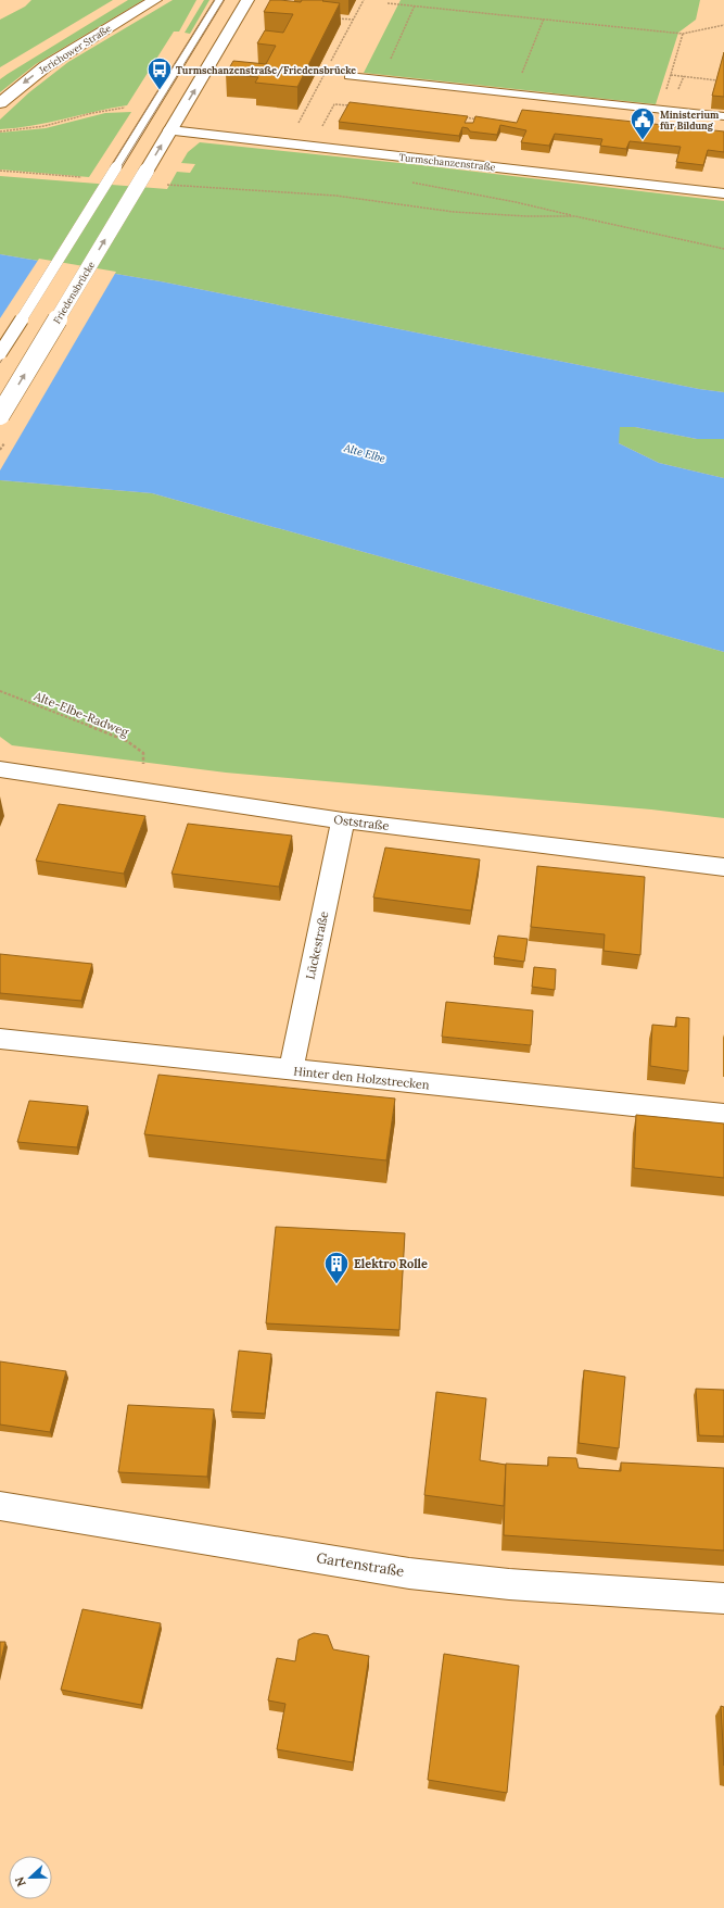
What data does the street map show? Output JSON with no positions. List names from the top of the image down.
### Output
{
  "streets": {
    "street": [
      "Jerichower Straße",
      "Turmschanzenstraße",
      "Friedensbrücke",
      "Oststraße",
      "Lückestraße",
      "Hinter den Holzstrecken",
      "Gartenstraße"
    ],
    "path": ["Alte-Elbe-Radweg"]
  },
  "crossings": [
    ["Turmschanzenstraße", "Friedensbrücke"],
    ["Alte-Elbe-Radweg", "Oststraße"],
    ["Oststraße", "Lückestraße"],
    ["Lückestraße", "Hinter den Holzstrecken"]
  ],
  "one_way": ["Friedensbrücke"],
  "water": ["Alte Elbe"],
  "places": {
    "bus stop": ["Turmschanzenstraße/Friedensbrücke"],
    "public building": ["Ministerium für Bildung"],
    "building": ["Elektro Rolle"]
  },
  "north": "left"
}
